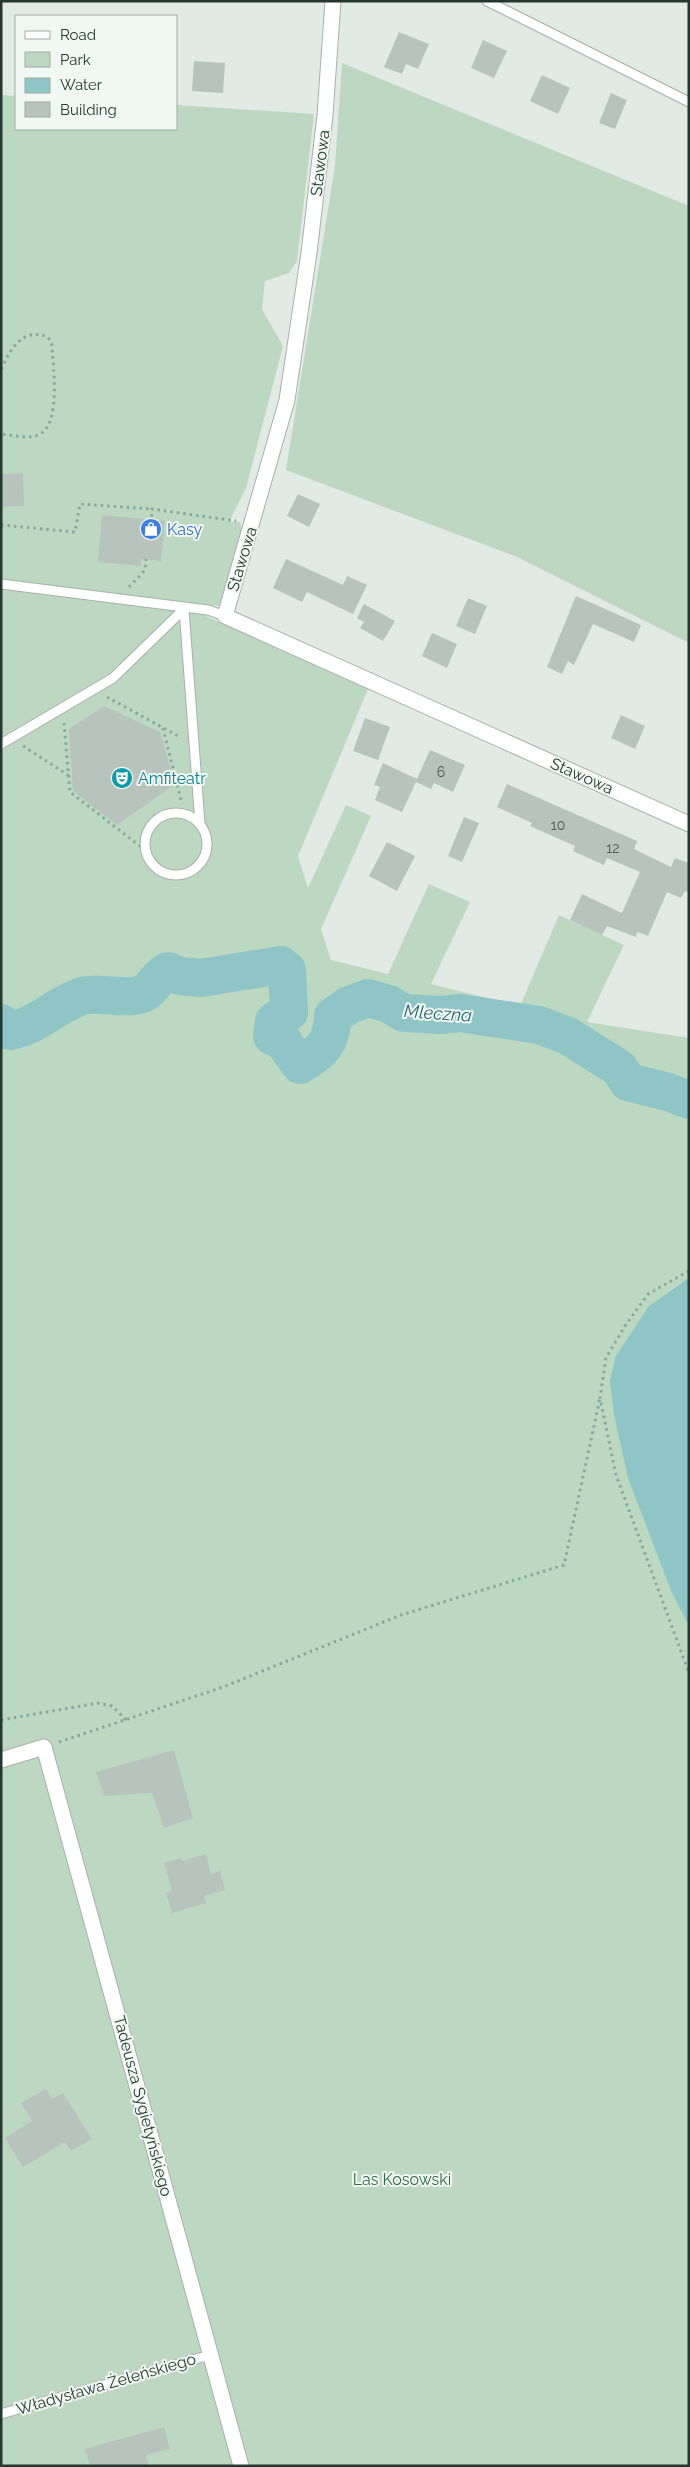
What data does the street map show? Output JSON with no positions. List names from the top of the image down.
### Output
{
  "streets": {
    "street": ["Stawowa", "Tadeusza Sygietyńskiego"],
    "lane": ["Władysława Żeleńskiego"]
  },
  "crossings": [
    ["Tadeusza Sygietyńskiego", "Władysława Żeleńskiego"]
  ],
  "water": ["Mleczna"],
  "parks": ["Las Kosowski"],
  "places": {
    "shop": ["Kasy"],
    "theatre": ["Amfiteatr"]
  },
  "house_numbers": ["6", "10", "12"],
  "legend": [
    "Road",
    "Park",
    "Water",
    "Building"
  ]
}
